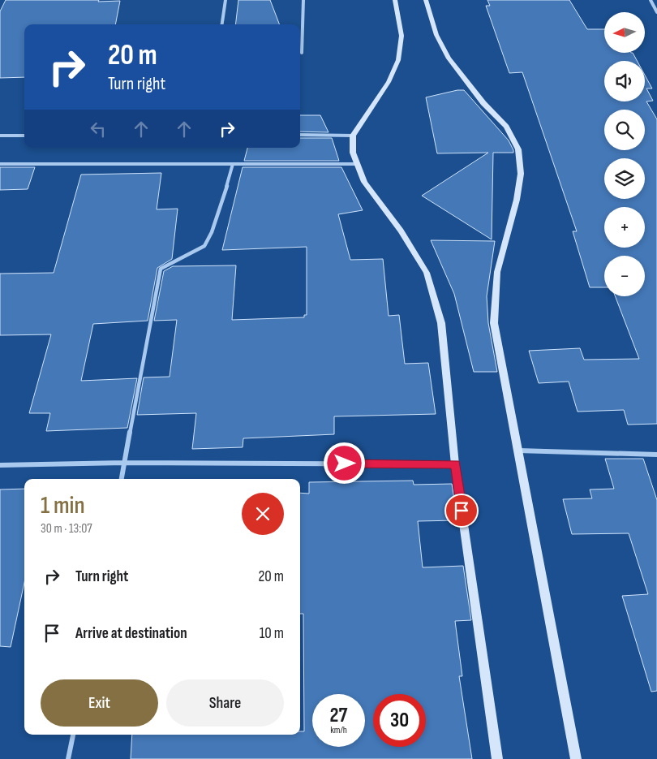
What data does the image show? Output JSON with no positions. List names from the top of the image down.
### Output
{
  "north": "left",
  "page": {
    "map_buttons": ["+", "−"],
    "turn": ["20 m", "Turn right"],
    "heading": ["1 min", "30 m · 13:07"],
    "list": [
      {
        "name": "Turn right",
        "value": "20 m"
      },
      {
        "name": "Arrive at destination",
        "value": "10 m"
      }
    ],
    "buttons": ["Exit", "Share"],
    "speed": "27 km/h",
    "limit": "30"
  }
}
